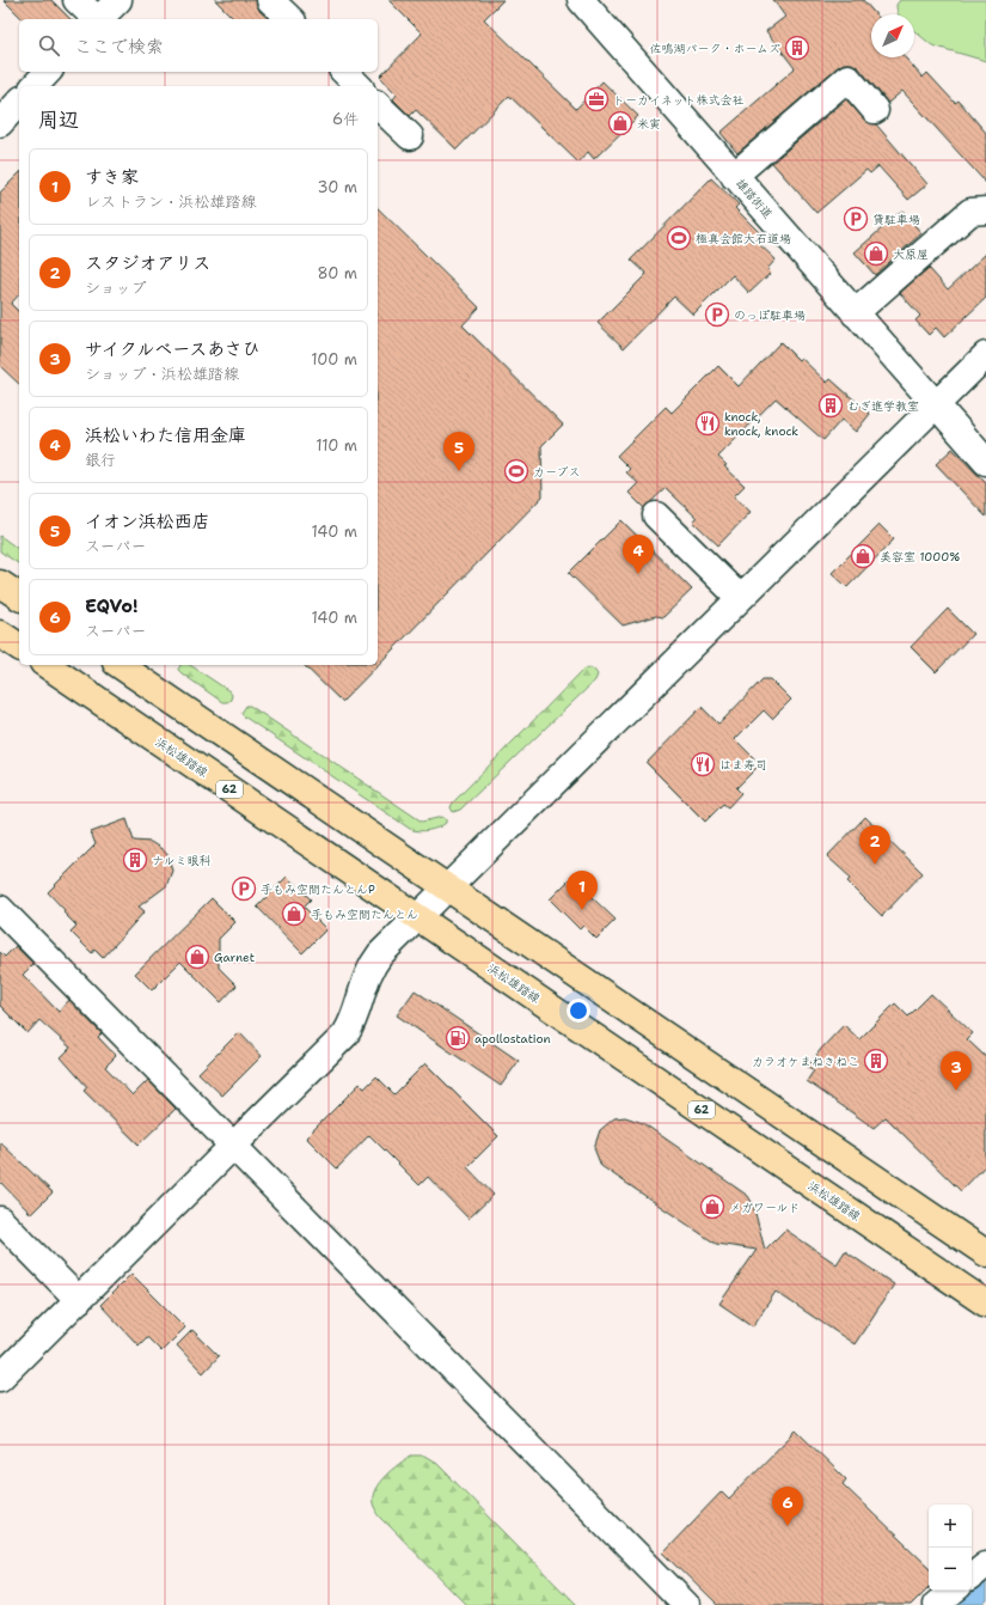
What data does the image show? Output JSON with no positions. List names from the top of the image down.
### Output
{
  "streets": {
    "main road": ["浜松雄踏線", "62"],
    "street": ["雄踏街道"]
  },
  "places": {
    "building": [
      "佐鳴湖パーク・ホームズ",
      "むぎ進学教室",
      "ナルミ眼科",
      "カラオケまねきねこ"
    ],
    "office": ["トーカイネット株式会社"],
    "shop": [
      "米寅",
      "大原屋",
      "美容室 1000%",
      "手もみ空間たんとん",
      "Garnet",
      "メガワールド"
    ],
    "parking": ["貸駐車場", "のっぽ駐車場", "手もみ空間たんとんP"],
    "sports": ["極真会館大石道場", "カーブス"],
    "restaurant": ["knock, knock, knock", "はま寿司"],
    "fuel station": ["apollostation"]
  },
  "north": "top right",
  "page": {
    "search": "ここで検索",
    "heading": ["周辺", "6件"],
    "list": [
      {
        "mark": "1",
        "name": "すき家",
        "note": "レストラン · 浜松雄踏線",
        "value": "30 m"
      },
      {
        "mark": "2",
        "name": "スタジオアリス",
        "note": "ショップ",
        "value": "80 m"
      },
      {
        "mark": "3",
        "name": "サイクルベースあさひ",
        "note": "ショップ · 浜松雄踏線",
        "value": "100 m"
      },
      {
        "mark": "4",
        "name": "浜松いわた信用金庫",
        "note": "銀行",
        "value": "110 m"
      },
      {
        "mark": "5",
        "name": "イオン浜松西店",
        "note": "スーパー",
        "value": "140 m"
      },
      {
        "mark": "6",
        "name": "EQVo!",
        "note": "スーパー",
        "value": "140 m"
      }
    ],
    "pins": [
      "5",
      "4",
      "2",
      "1",
      "3",
      "6"
    ],
    "map_buttons": ["+", "−"]
  }
}
